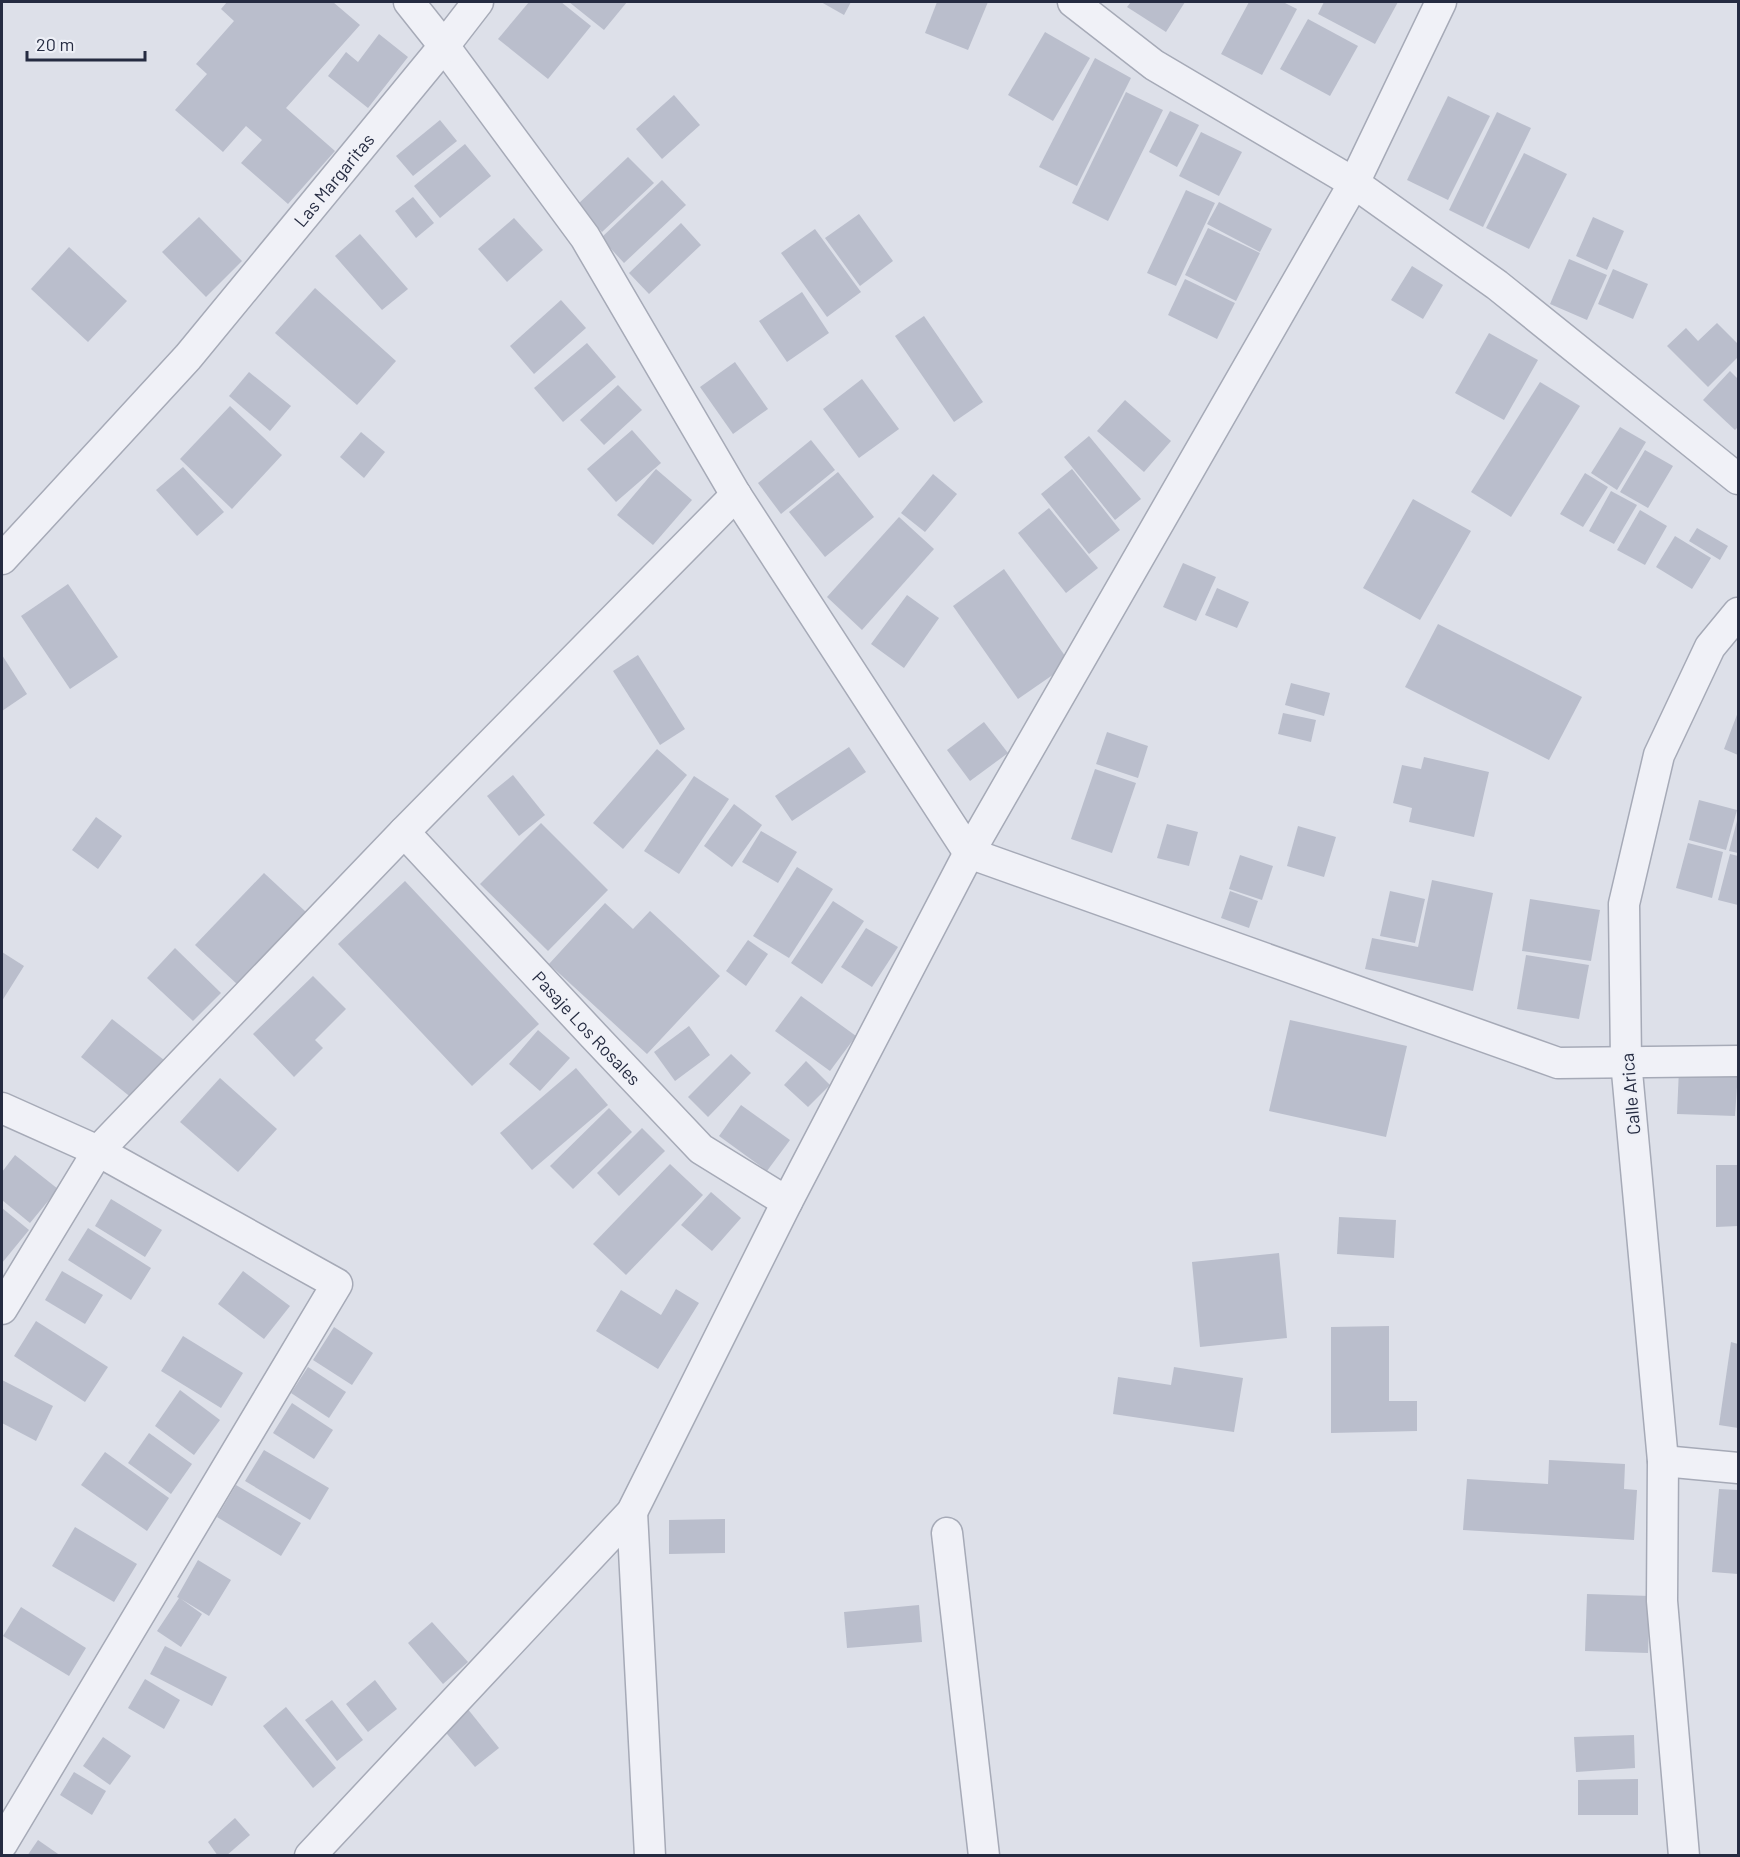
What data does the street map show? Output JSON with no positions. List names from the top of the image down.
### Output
{
  "streets": {
    "street": ["Las Margaritas", "Pasaje Los Rosales", "Calle Arica"]
  },
  "scale_bar": "20 m"
}
